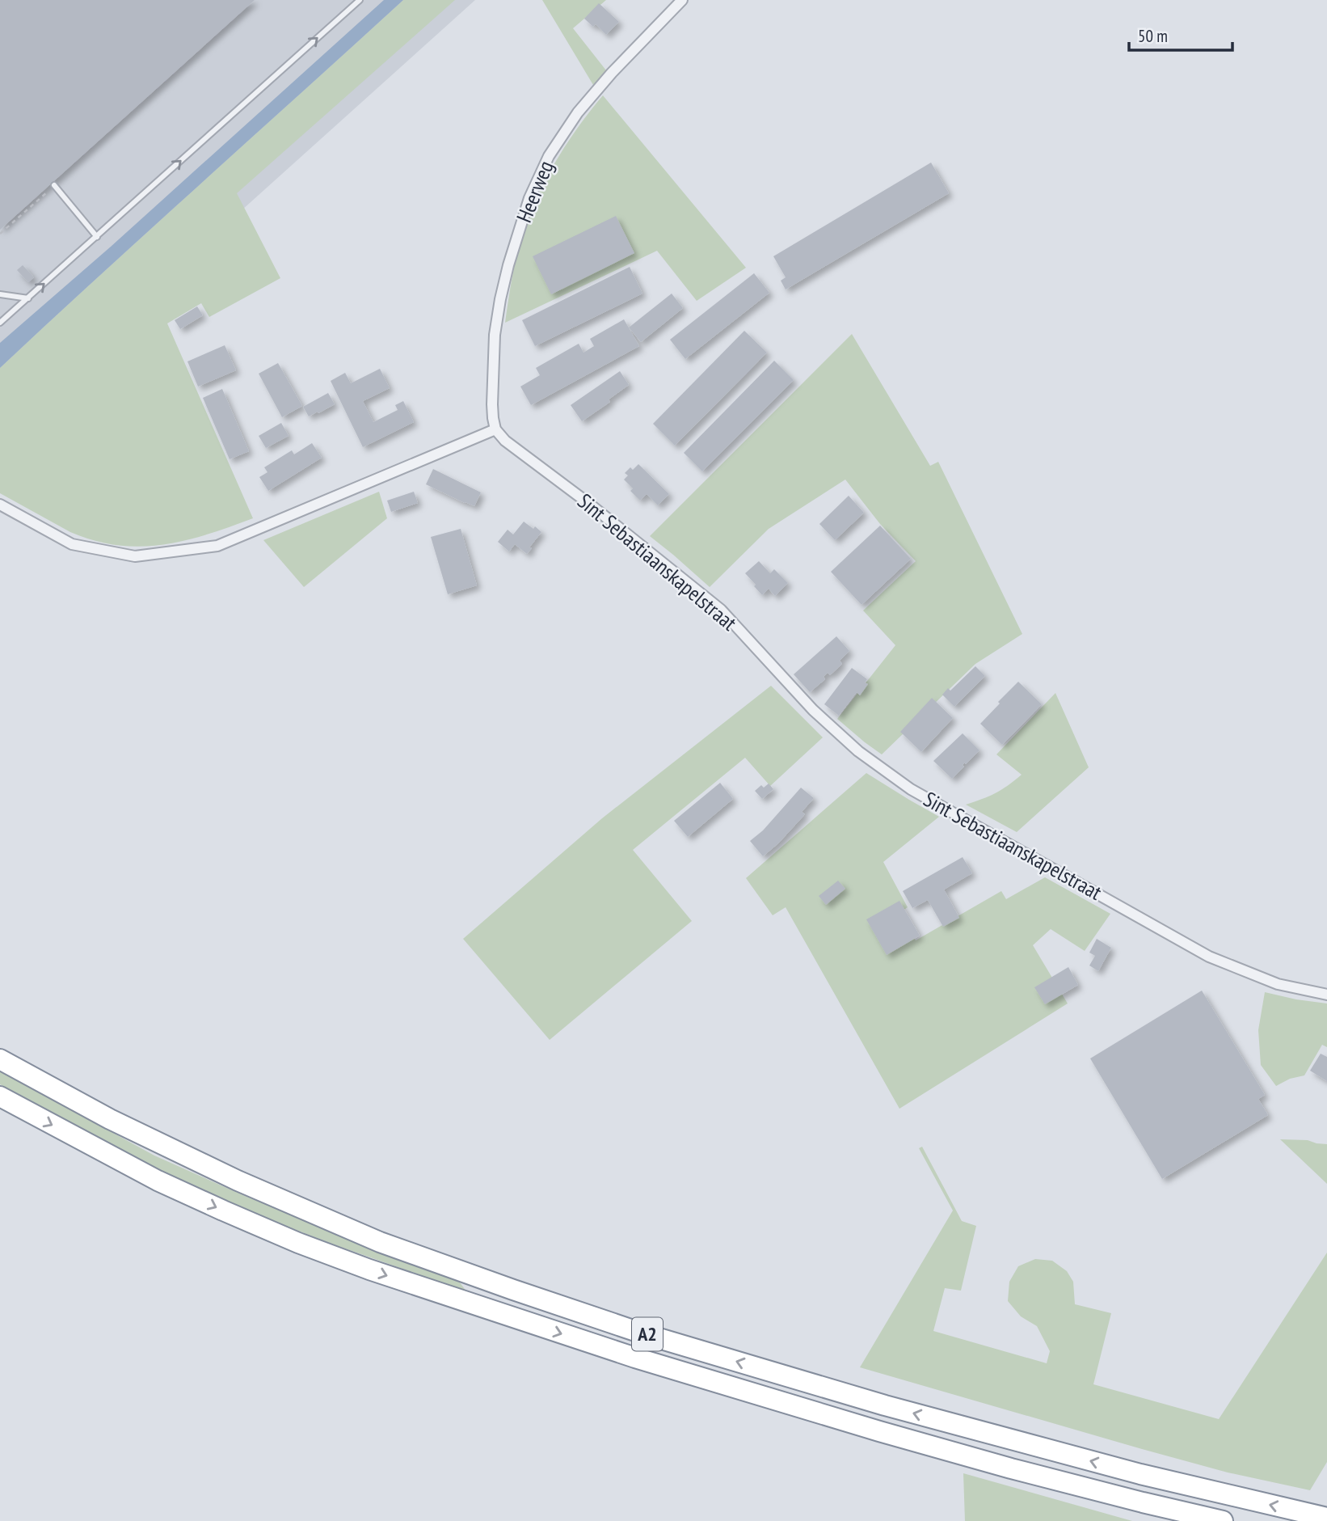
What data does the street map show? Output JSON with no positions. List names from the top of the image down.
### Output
{
  "streets": {
    "highway": ["A2"],
    "street": ["Heerweg", "Sint Sebastiaanskapelstraat"]
  },
  "crossings": [
    ["Heerweg", "Sint Sebastiaanskapelstraat"]
  ],
  "scale_bar": "50 m"
}
